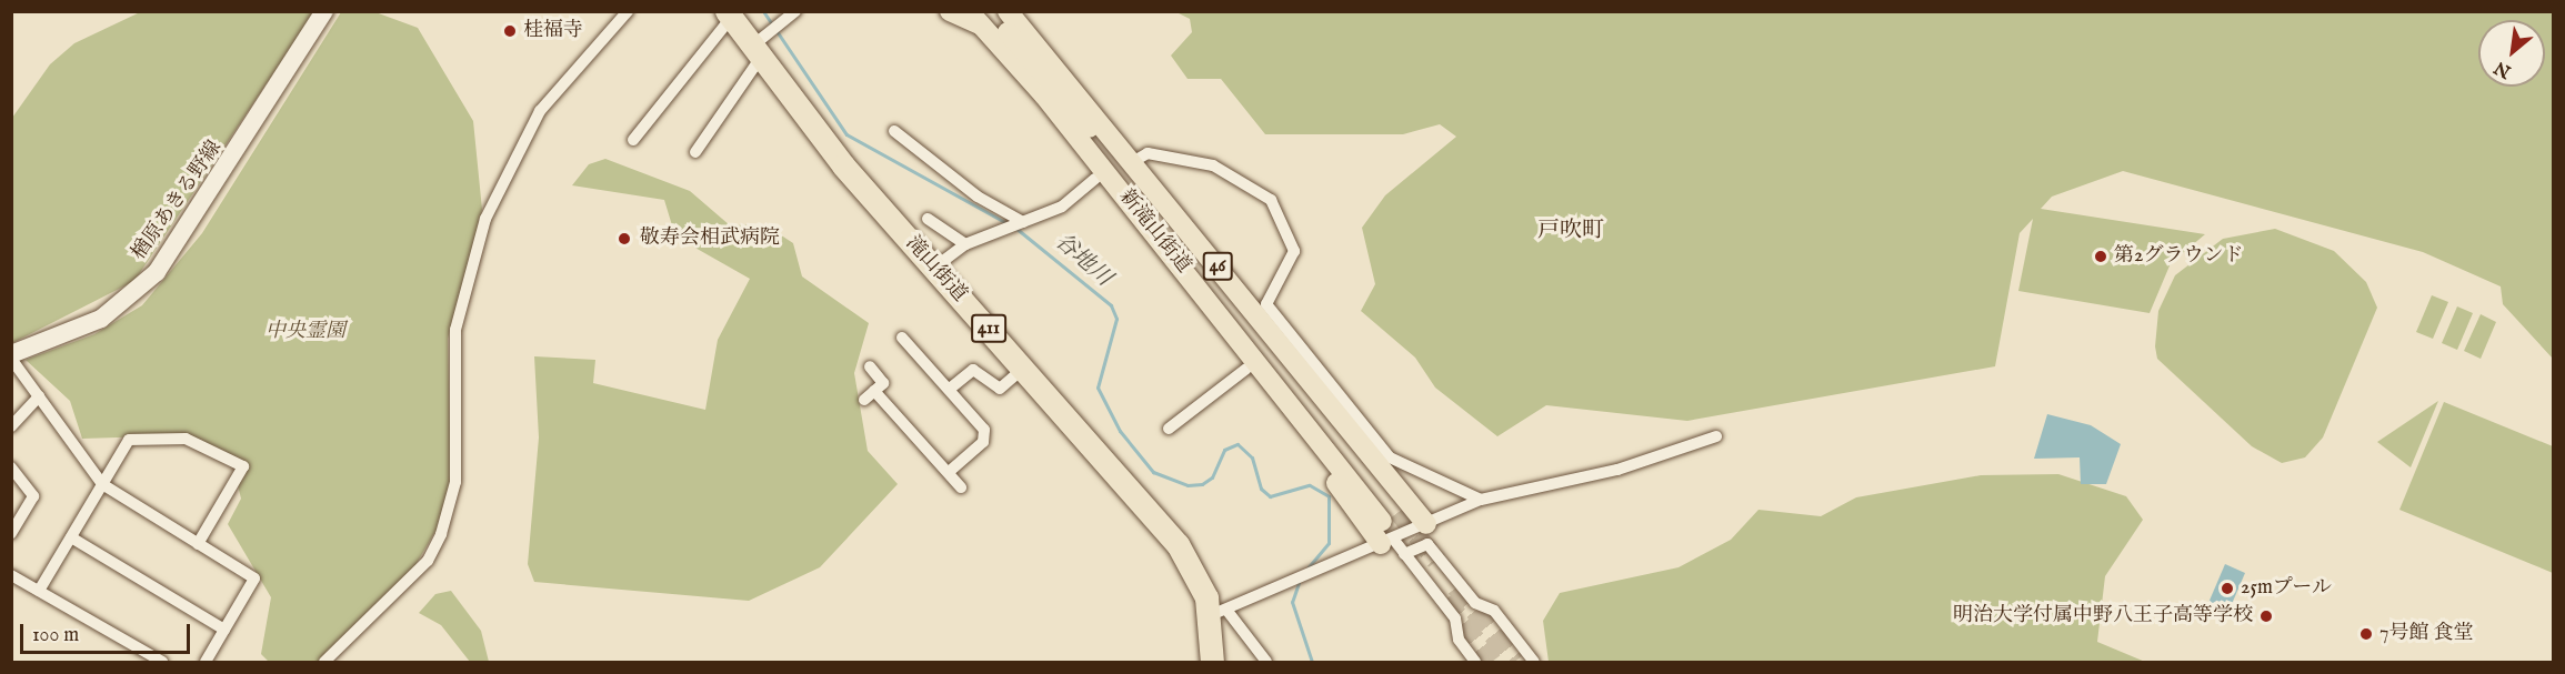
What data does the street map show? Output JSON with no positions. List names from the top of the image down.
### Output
{
  "streets": {
    "highway": ["滝山街道", "411"],
    "main road": ["楢原あきる野線", "新滝山街道", "46"]
  },
  "crossings": [
    ["新滝山街道", "46"]
  ],
  "districts": ["戸吹町"],
  "water": ["谷地川"],
  "parks": ["中央霊園"],
  "places": [
    "桂福寺",
    "敬寿会相武病院",
    "第2グラウンド",
    "25mプール",
    "明治大学付属中野八王子高等学校",
    "7号館 食堂"
  ],
  "scale_bar": "100 m",
  "north": "bottom left"
}
